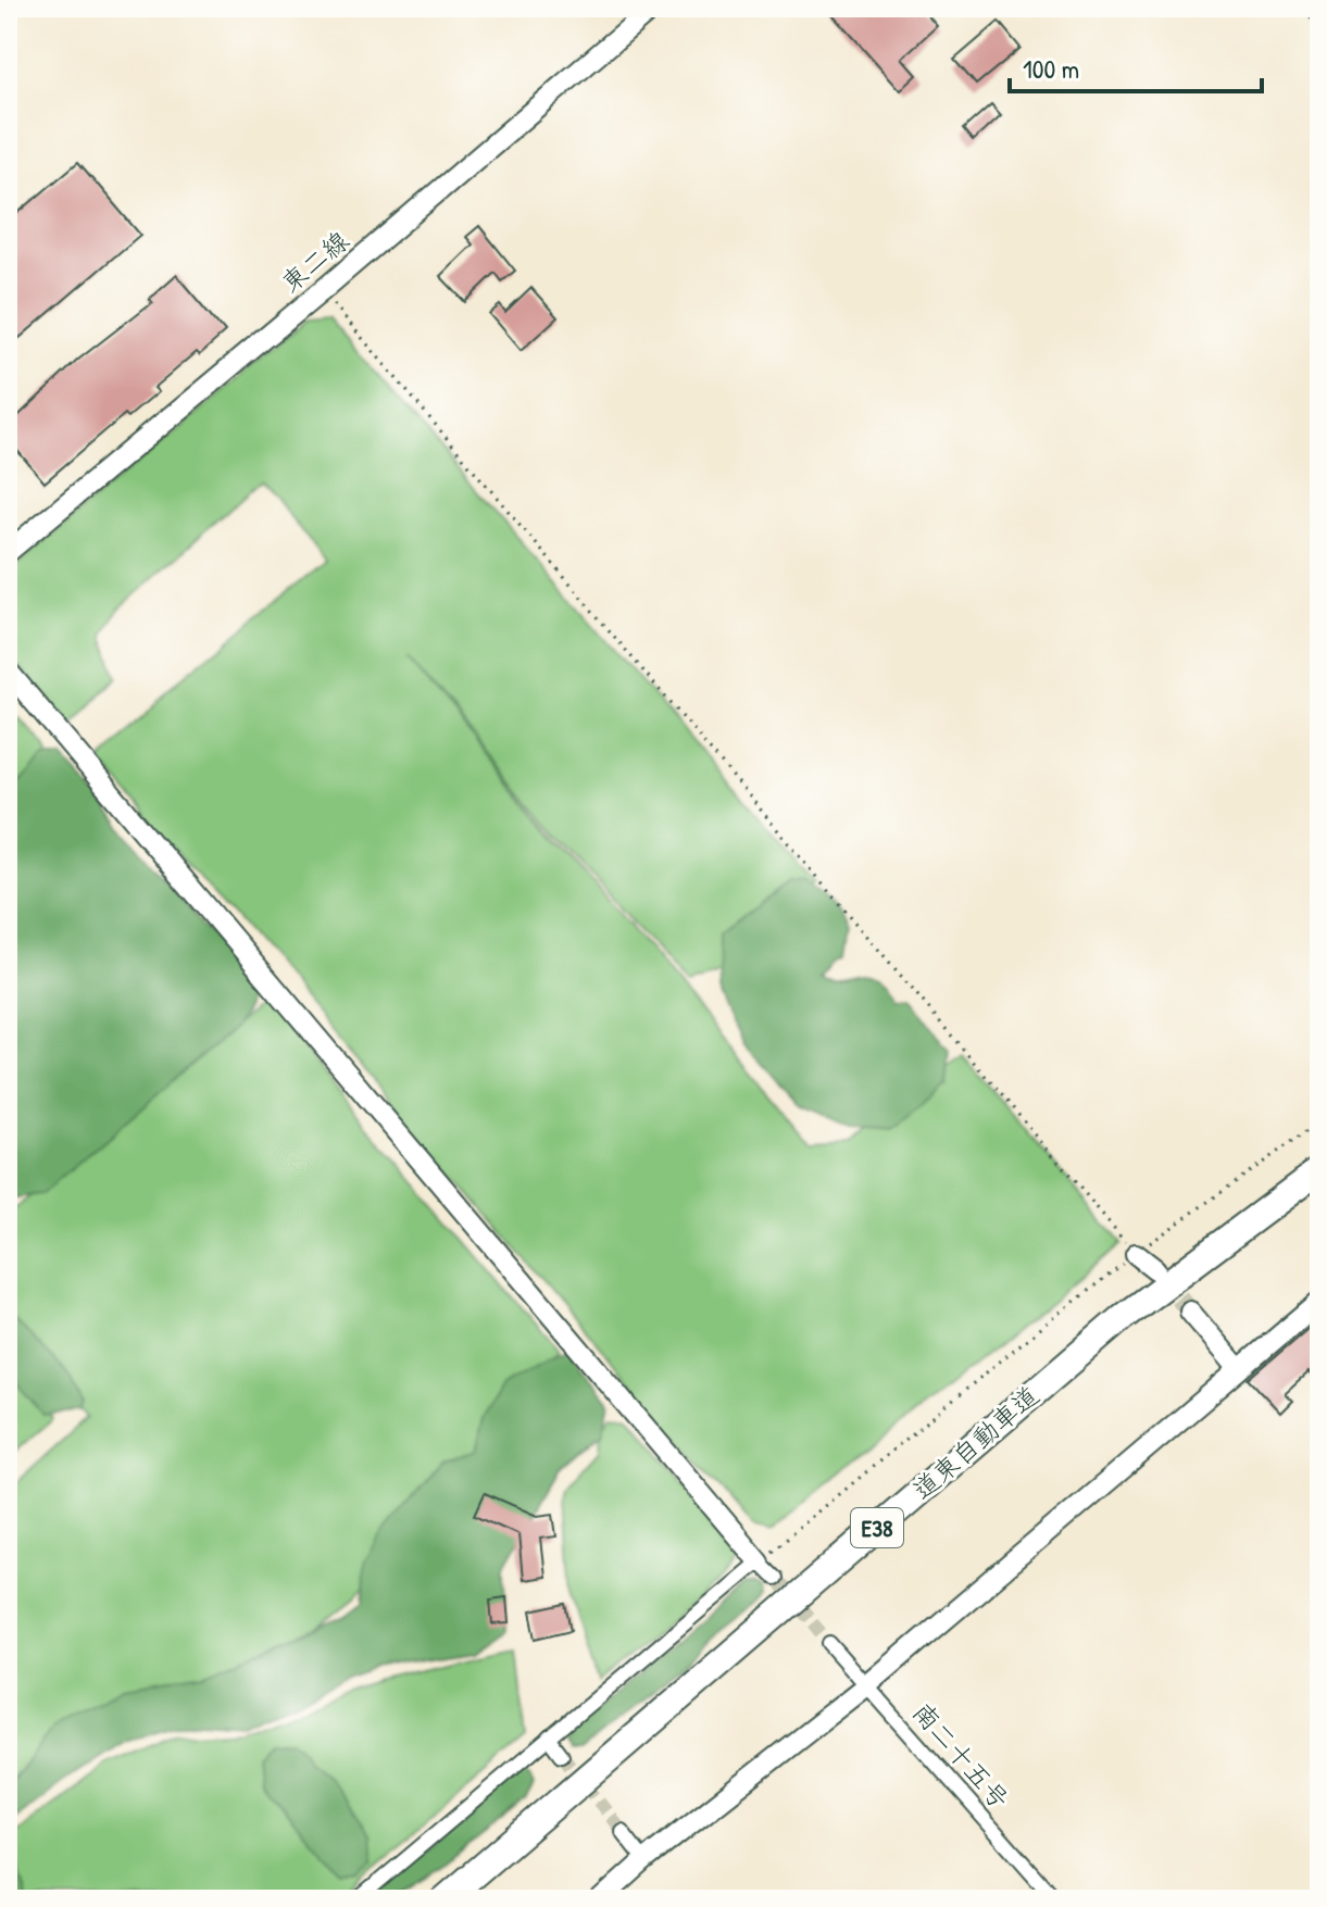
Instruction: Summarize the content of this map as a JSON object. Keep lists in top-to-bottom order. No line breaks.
{"streets":{"highway":["道東自動車道","E38"],"street":["東二線","南二十五号"]},"scale_bar":"100 m"}
